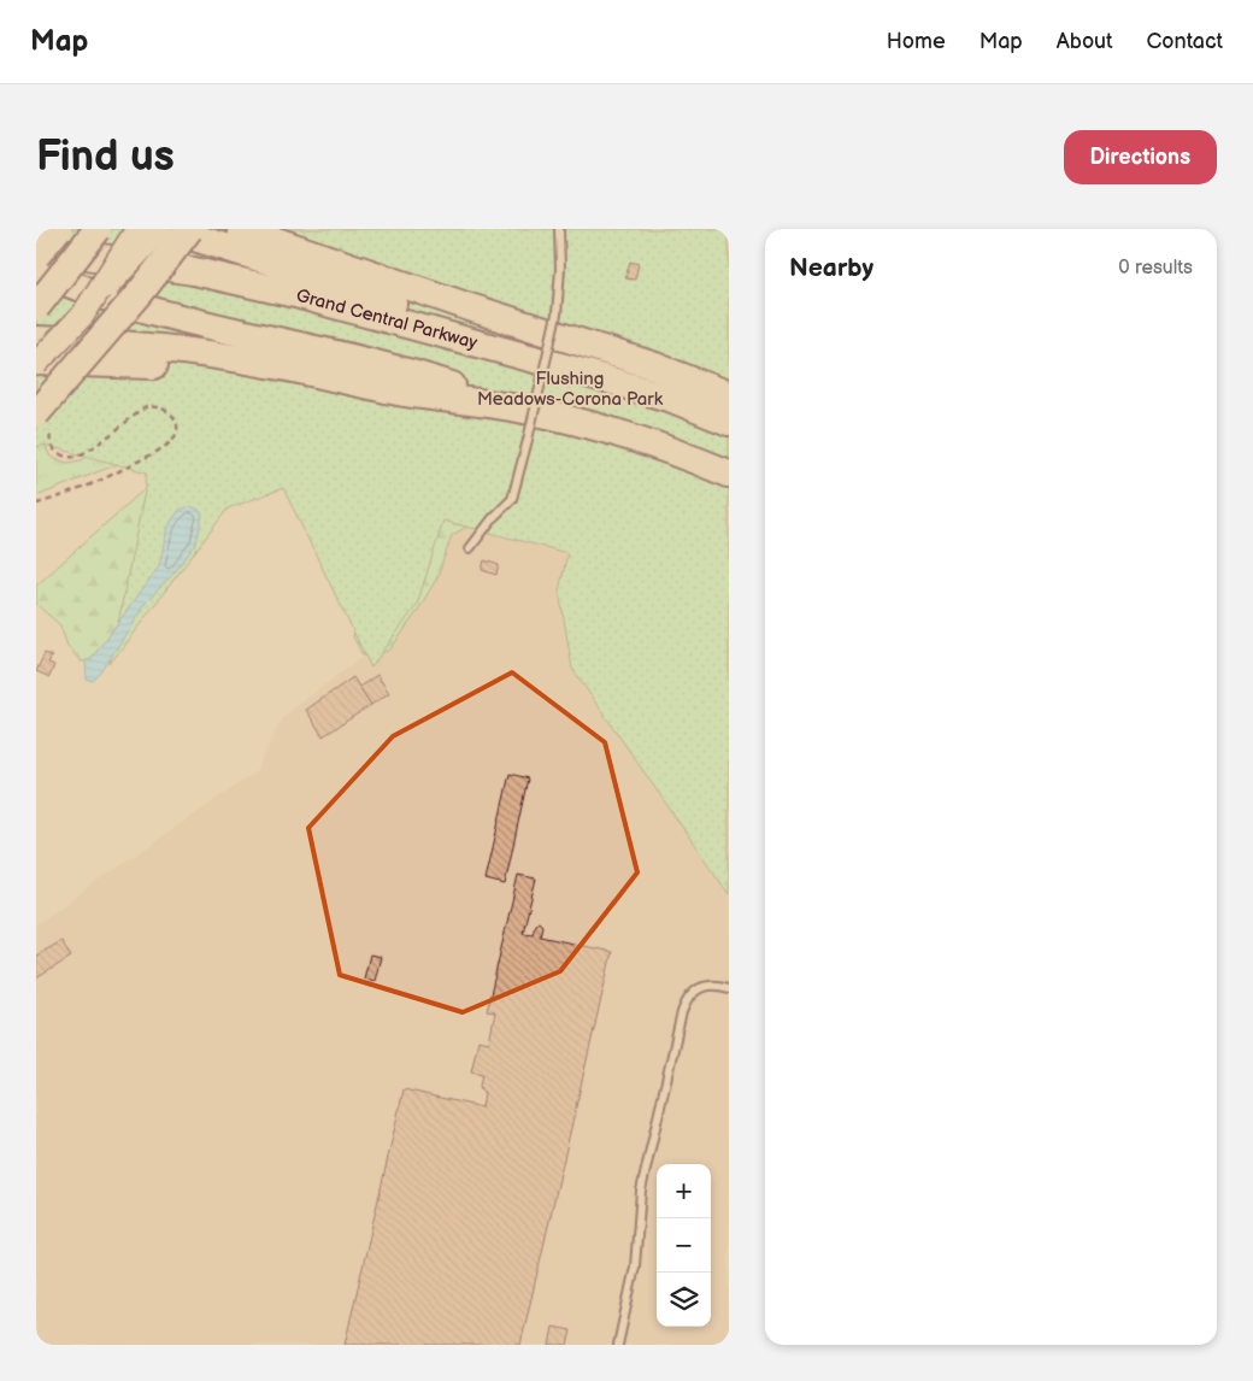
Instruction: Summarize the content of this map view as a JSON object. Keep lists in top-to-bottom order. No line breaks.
{"streets":{"highway":["Grand Central Parkway"]},"parks":["Flushing Meadows-Corona Park"],"page":{"header":"Map","nav":["Home","Map","About","Contact"],"buttons":"Directions","title":"Find us","heading":["Nearby","0 results"],"map_buttons":["+","−"]}}
